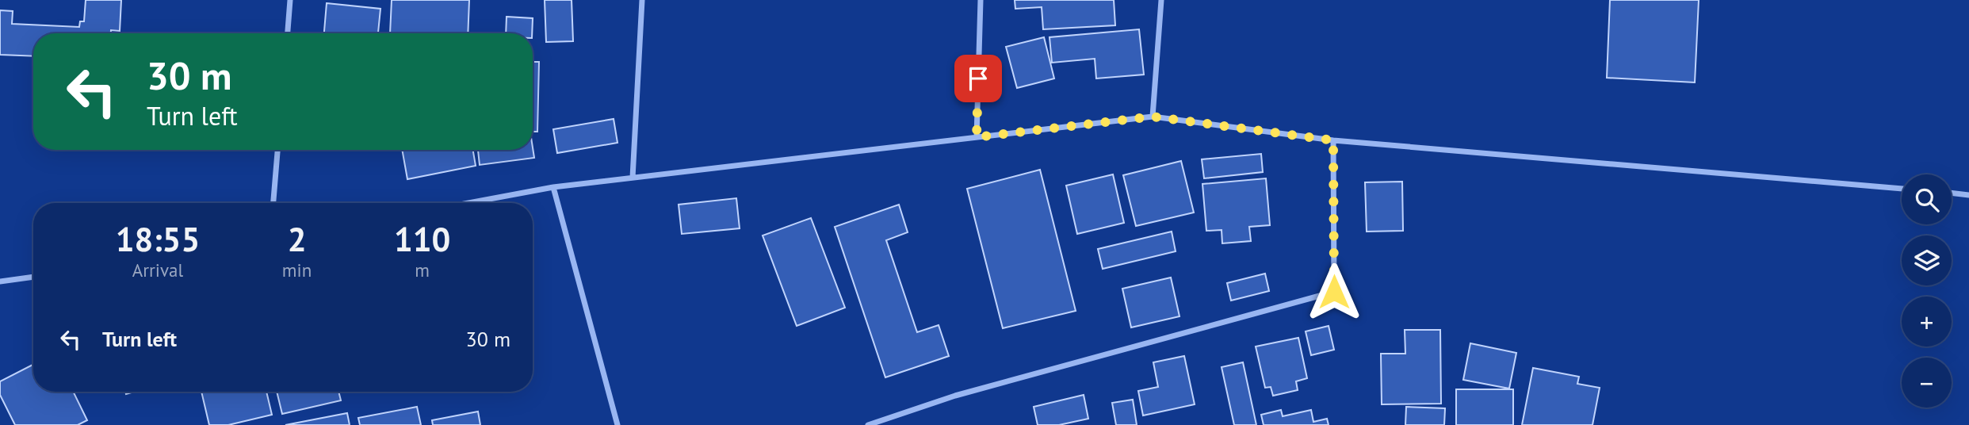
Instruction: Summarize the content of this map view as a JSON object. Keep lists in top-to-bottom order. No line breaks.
{"page":{"turn":["30 m","Turn left"],"map_buttons":["+","−"],"eta":["18:55","Arrival","2","min","110","m"],"list":[{"name":"Turn left","value":"30 m"}]}}
